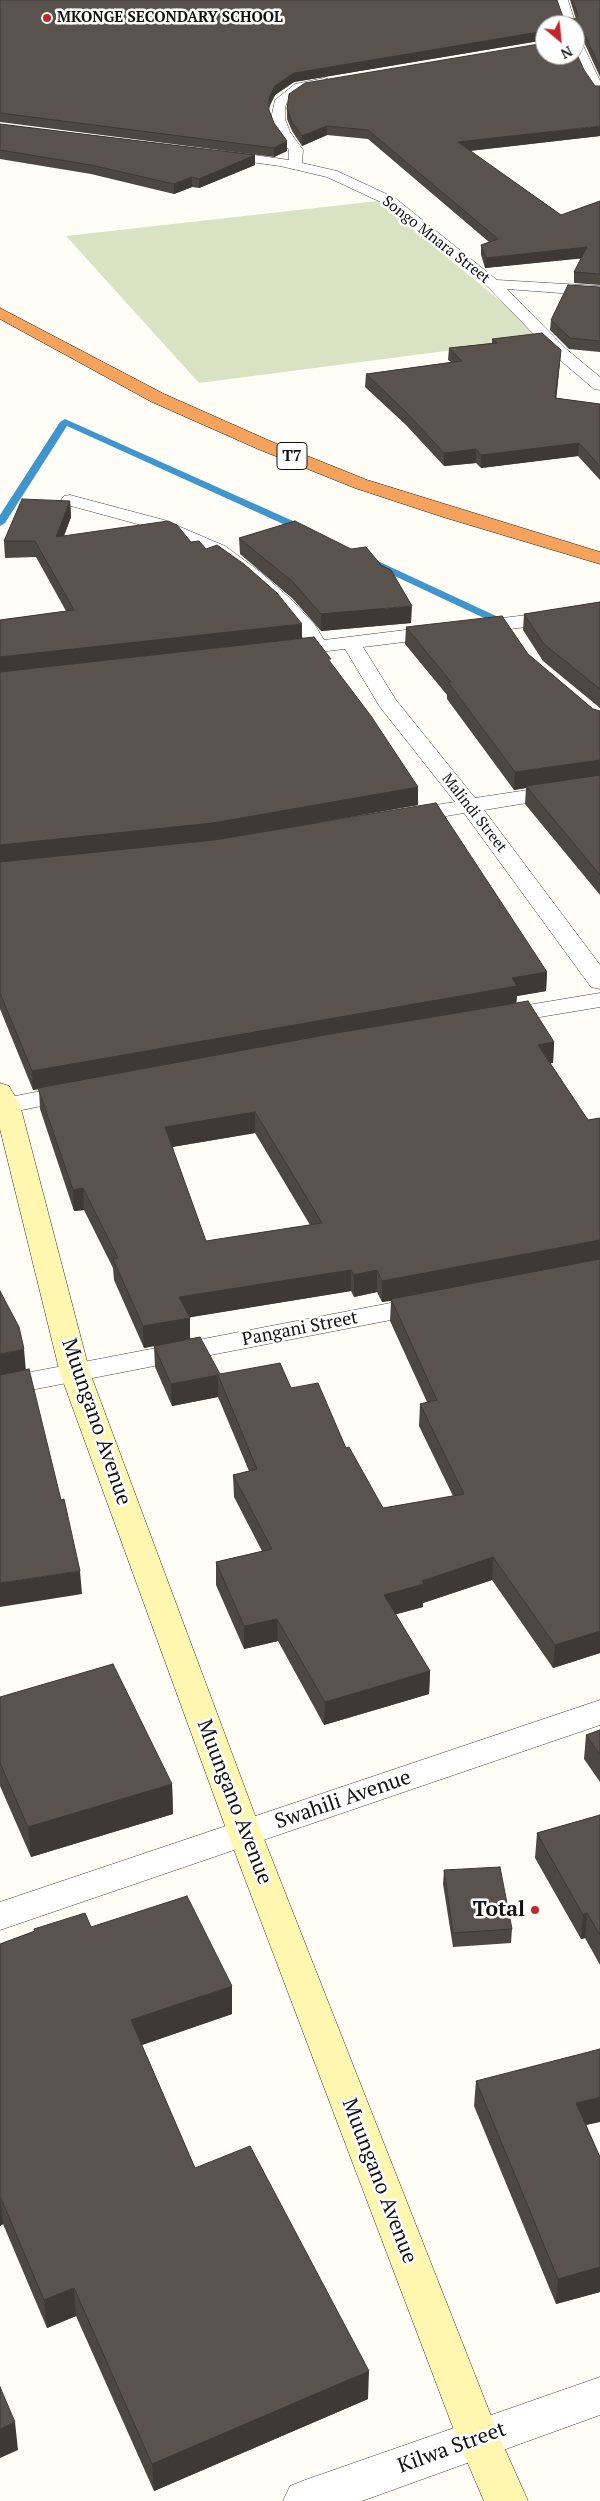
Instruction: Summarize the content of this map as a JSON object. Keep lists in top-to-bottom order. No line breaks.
{"streets":{"highway":["T7"],"main road":["Muungano Avenue"],"street":["Songo Mnara Street","Malindi Street","Pangani Street","Swahili Avenue","Kilwa Street"]},"crossings":[["Pangani Street","Muungano Avenue"],["Muungano Avenue","Swahili Avenue"],["Muungano Avenue","Kilwa Street"]],"places":["MKONGE SECONDARY SCHOOL","Total"],"north":"bottom right"}
